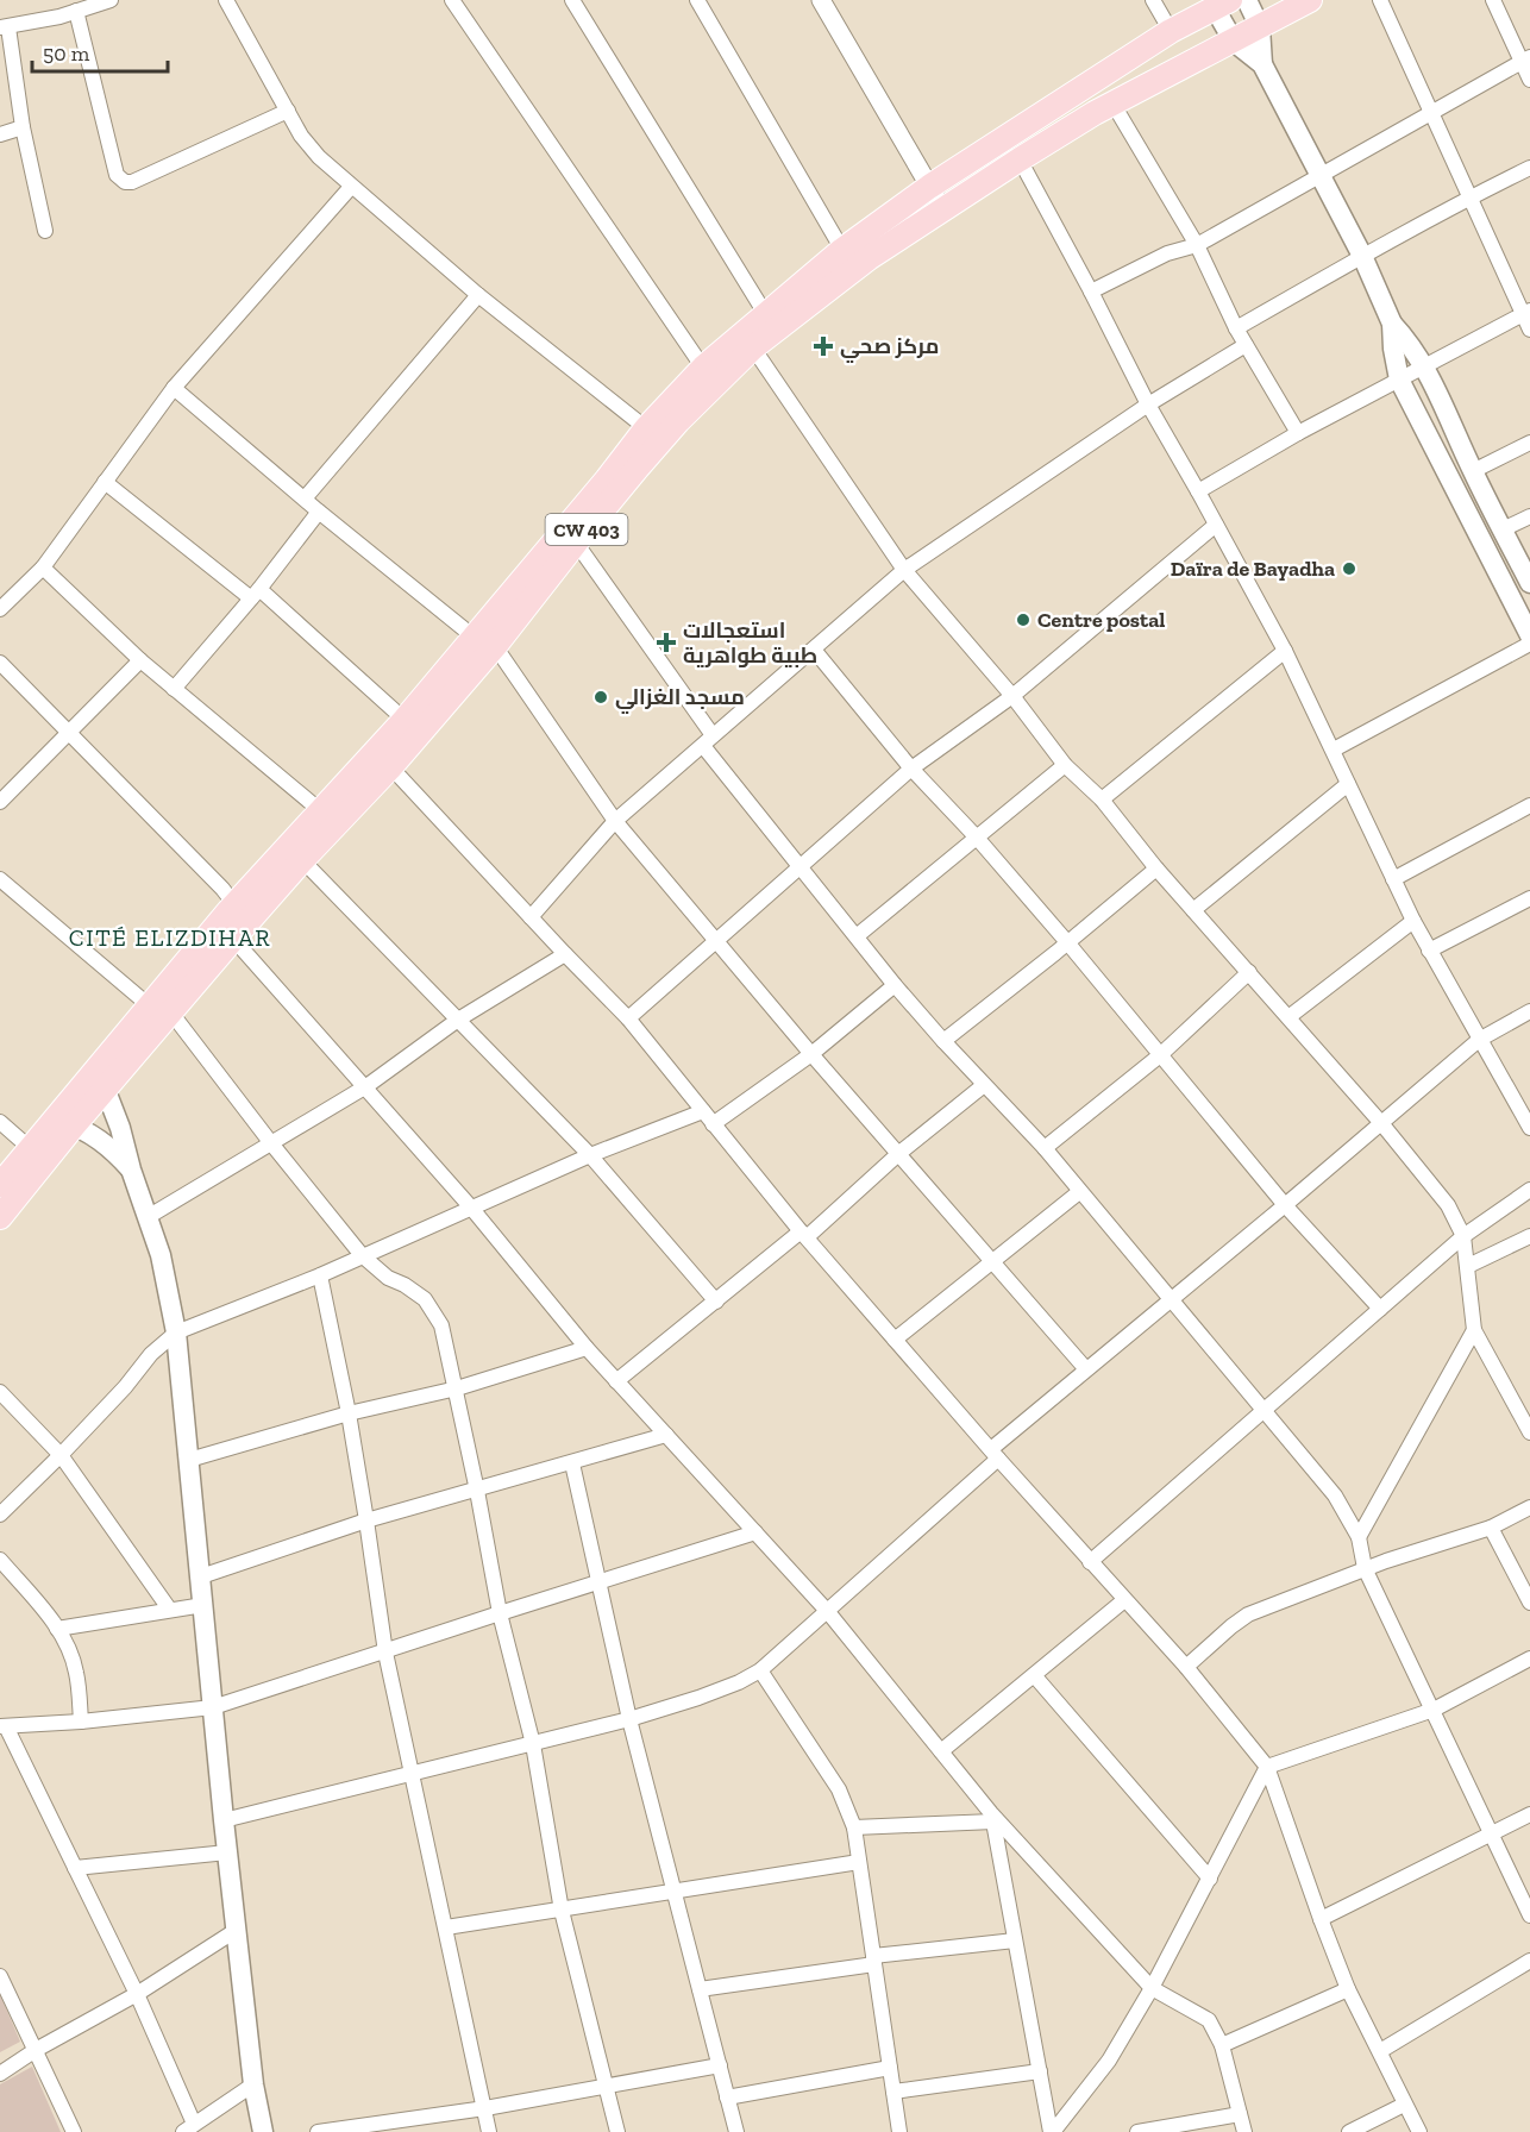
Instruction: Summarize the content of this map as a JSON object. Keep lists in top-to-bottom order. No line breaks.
{"streets":{"main road":["CW 403"]},"districts":["CITÉ ELIZDIHAR"],"places":{"health":["مركز صحي","استعجالات طبية طواهرية"],"other":["Daïra de Bayadha","Centre postal","مسجد الغزالي"]},"scale_bar":"50 m"}
